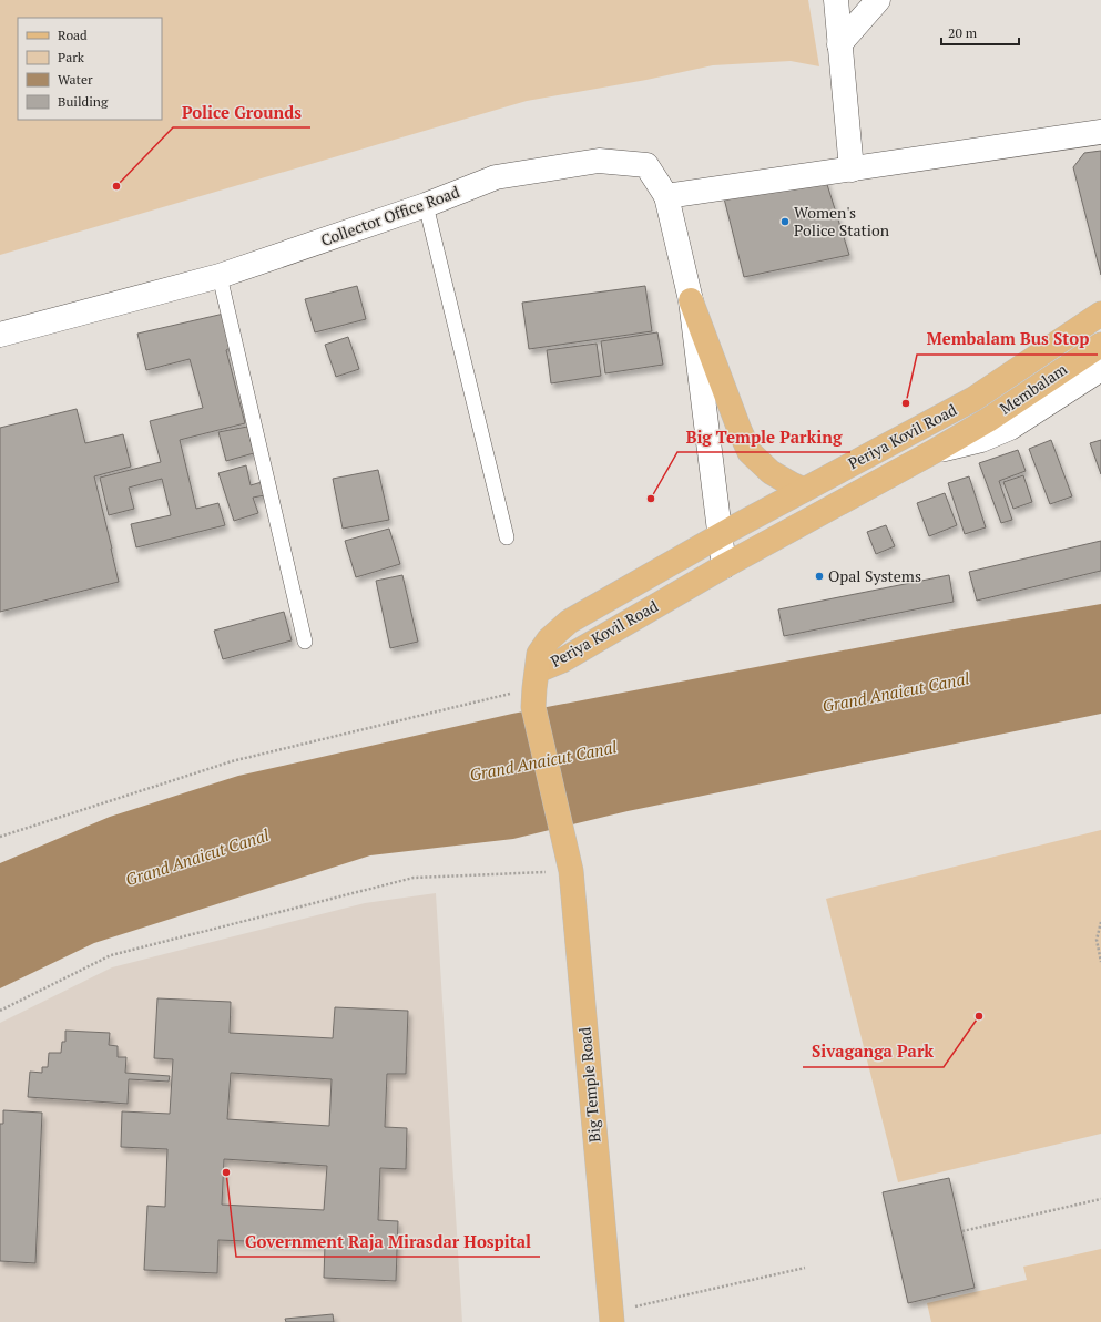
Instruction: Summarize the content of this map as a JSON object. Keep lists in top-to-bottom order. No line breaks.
{"streets":{"main road":["Collector Office Road","Membalam","Periya Kovil Road","Big Temple Road"]},"crossings":[["Collector Office Road","Periya Kovil Road"],["Membalam","Periya Kovil Road"],["Periya Kovil Road","Big Temple Road"]],"water":["Grand Anaicut Canal"],"places":["Police Grounds","Women's Police Station","Membalam Bus Stop","Big Temple Parking","Opal Systems","Sivaganga Park","Government Raja Mirasdar Hospital"],"legend":["Road","Park","Water","Building"],"scale_bar":"20 m"}
